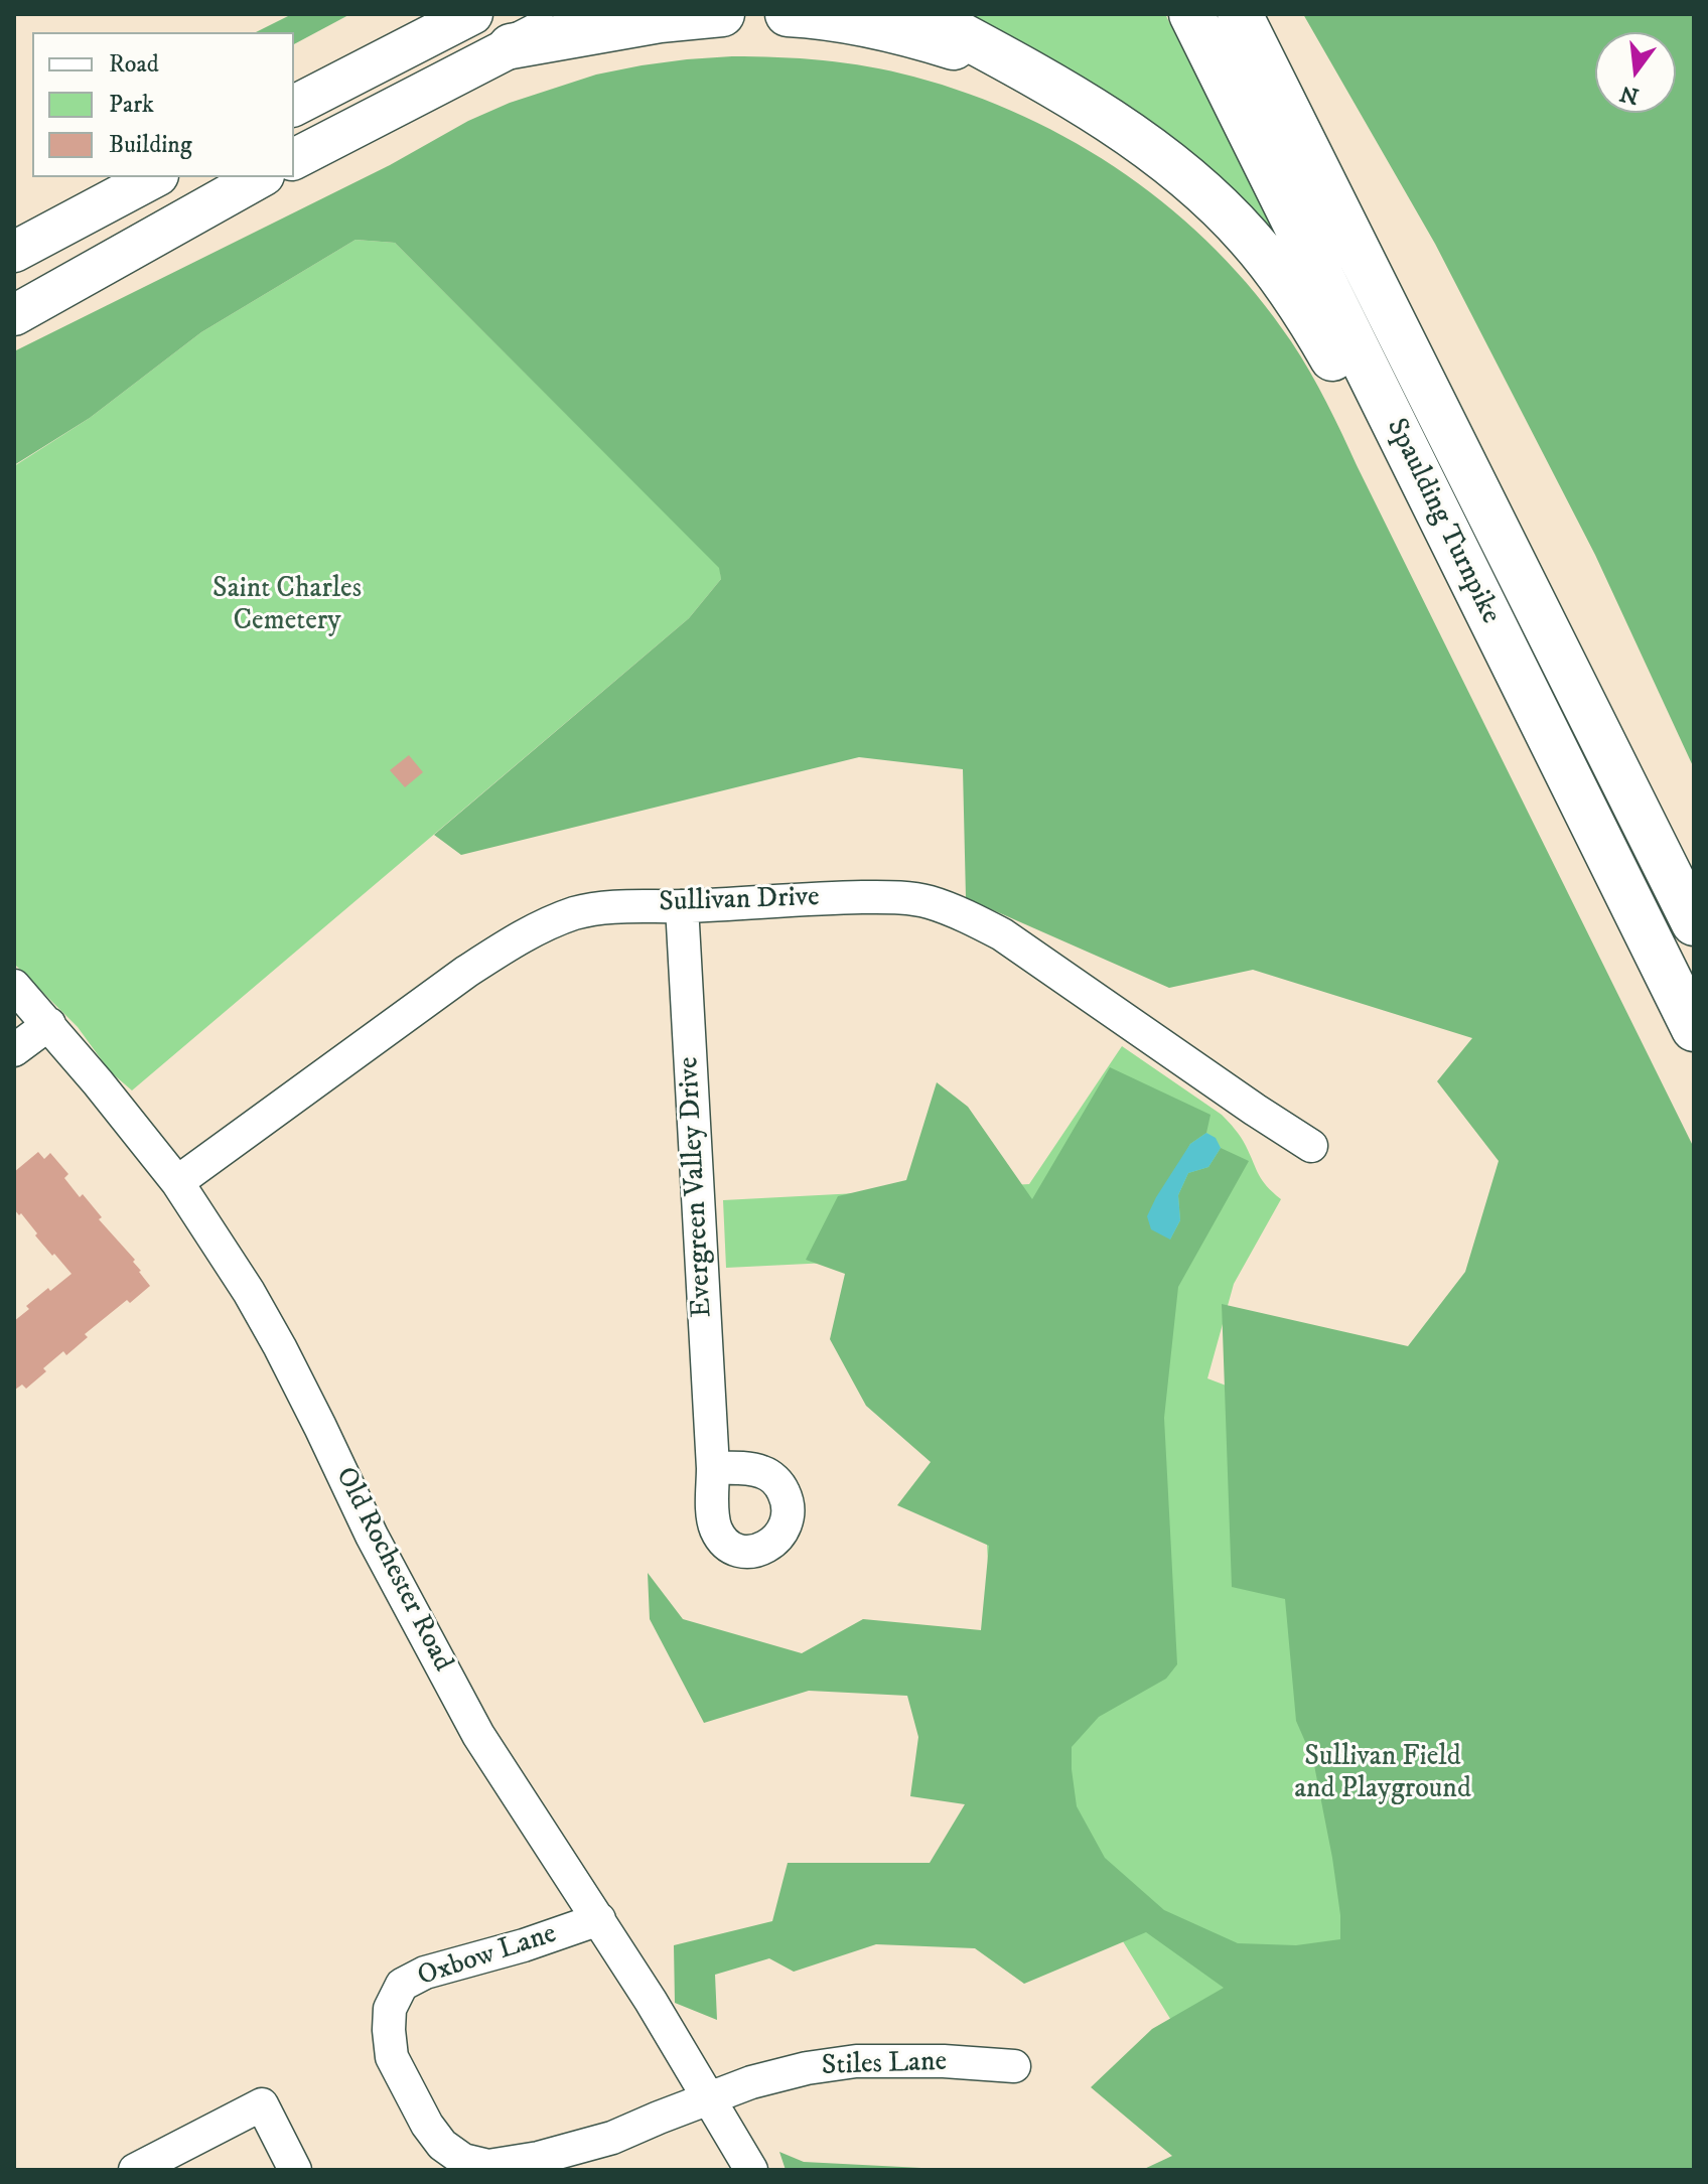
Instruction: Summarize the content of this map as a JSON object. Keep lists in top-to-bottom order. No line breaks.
{"streets":{"highway":["Spaulding Turnpike"],"street":["Sullivan Drive","Evergreen Valley Drive","Old Rochester Road","Oxbow Lane","Stiles Lane"]},"crossings":[["Sullivan Drive","Evergreen Valley Drive"],["Sullivan Drive","Old Rochester Road"],["Old Rochester Road","Oxbow Lane"],["Old Rochester Road","Stiles Lane"],["Oxbow Lane","Stiles Lane"]],"parks":["Saint Charles Cemetery","Sullivan Field and Playground"],"legend":["Road","Park","Building"],"north":"bottom"}
